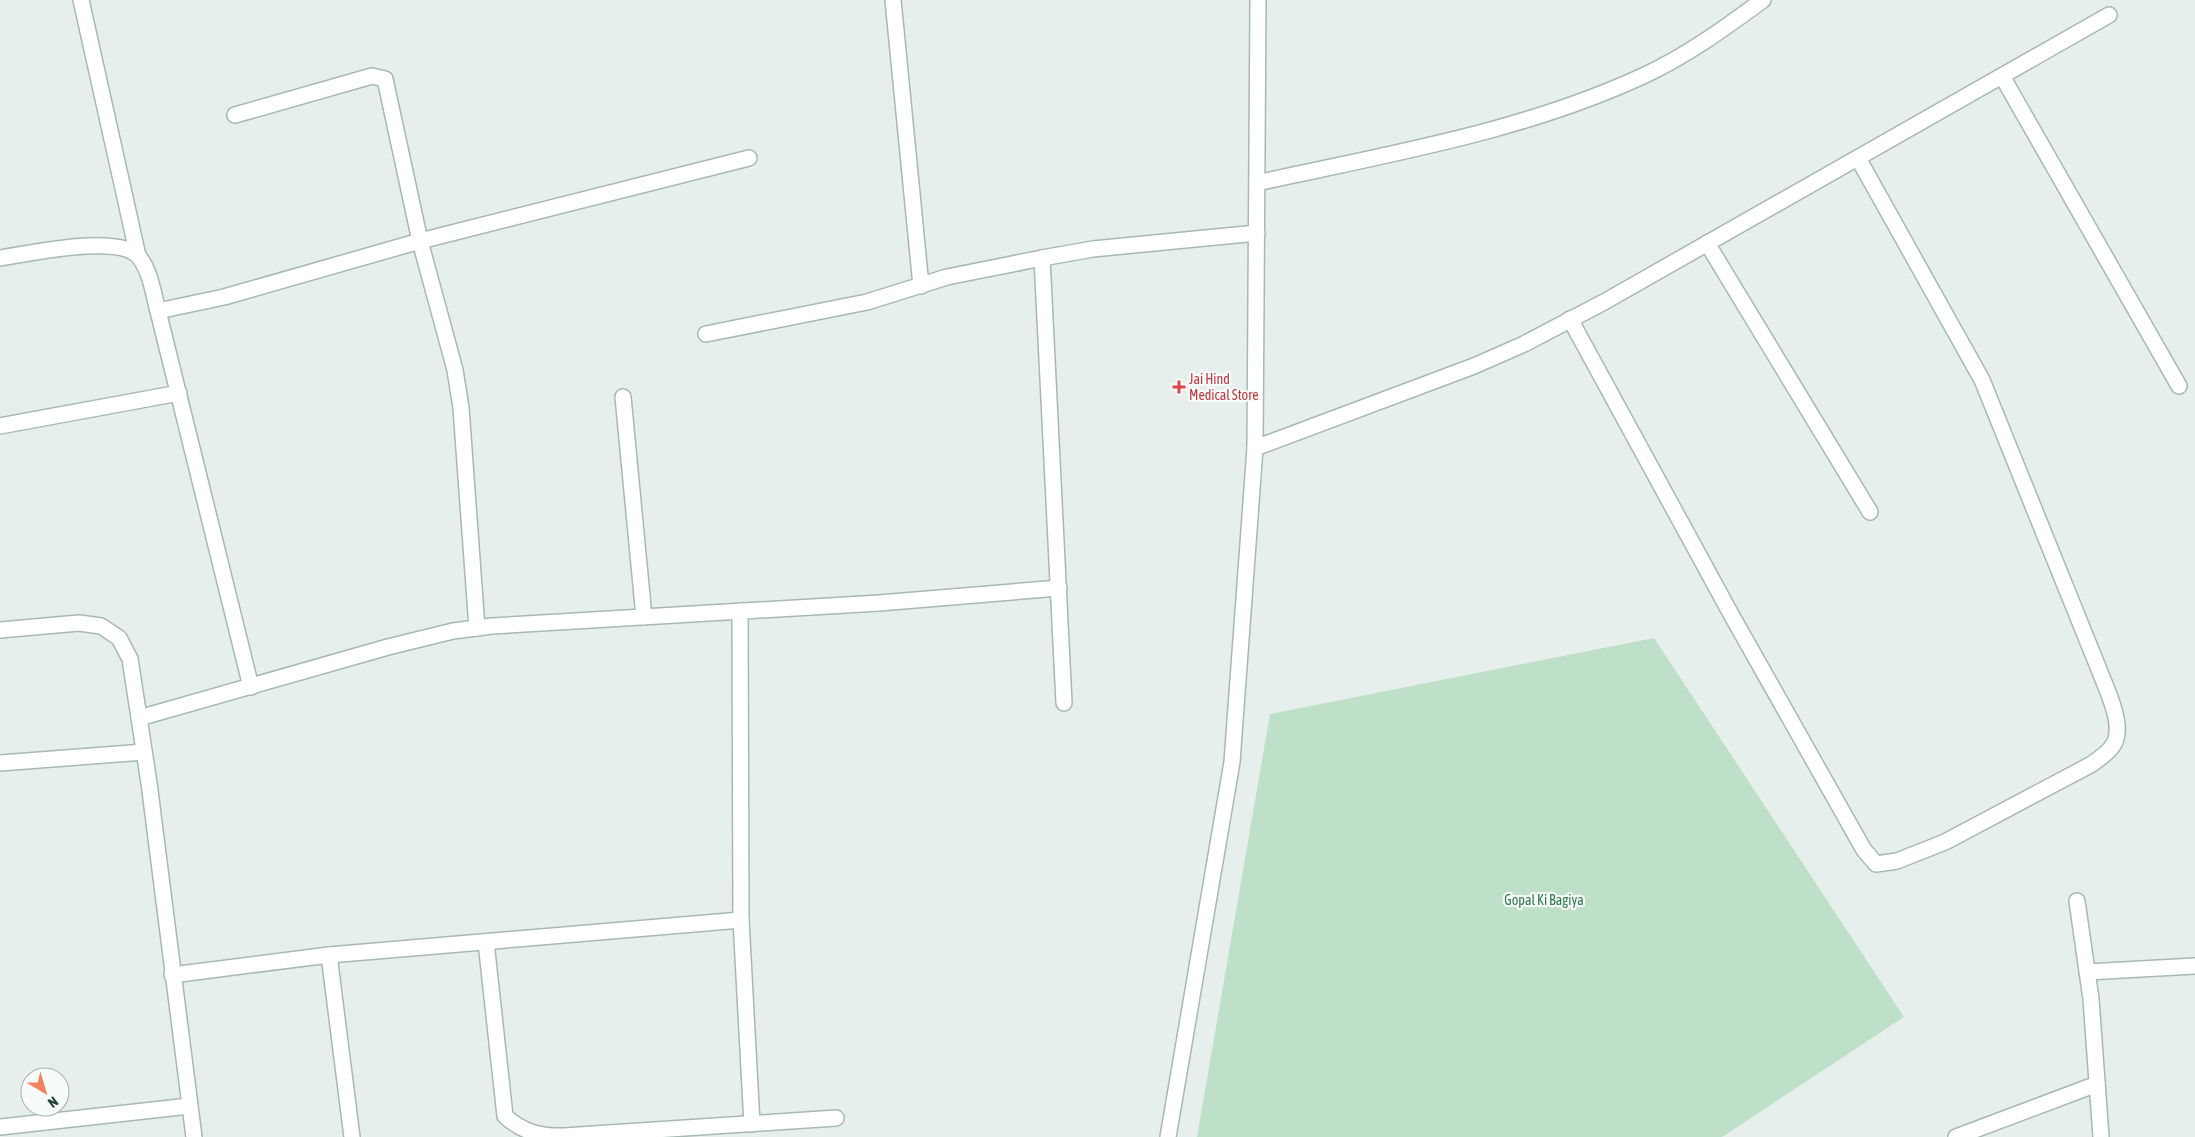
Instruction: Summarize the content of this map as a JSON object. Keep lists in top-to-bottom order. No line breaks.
{"parks":["Gopal Ki Bagiya"],"places":{"health":["Jai Hind Medical Store"]},"north":"bottom right"}
